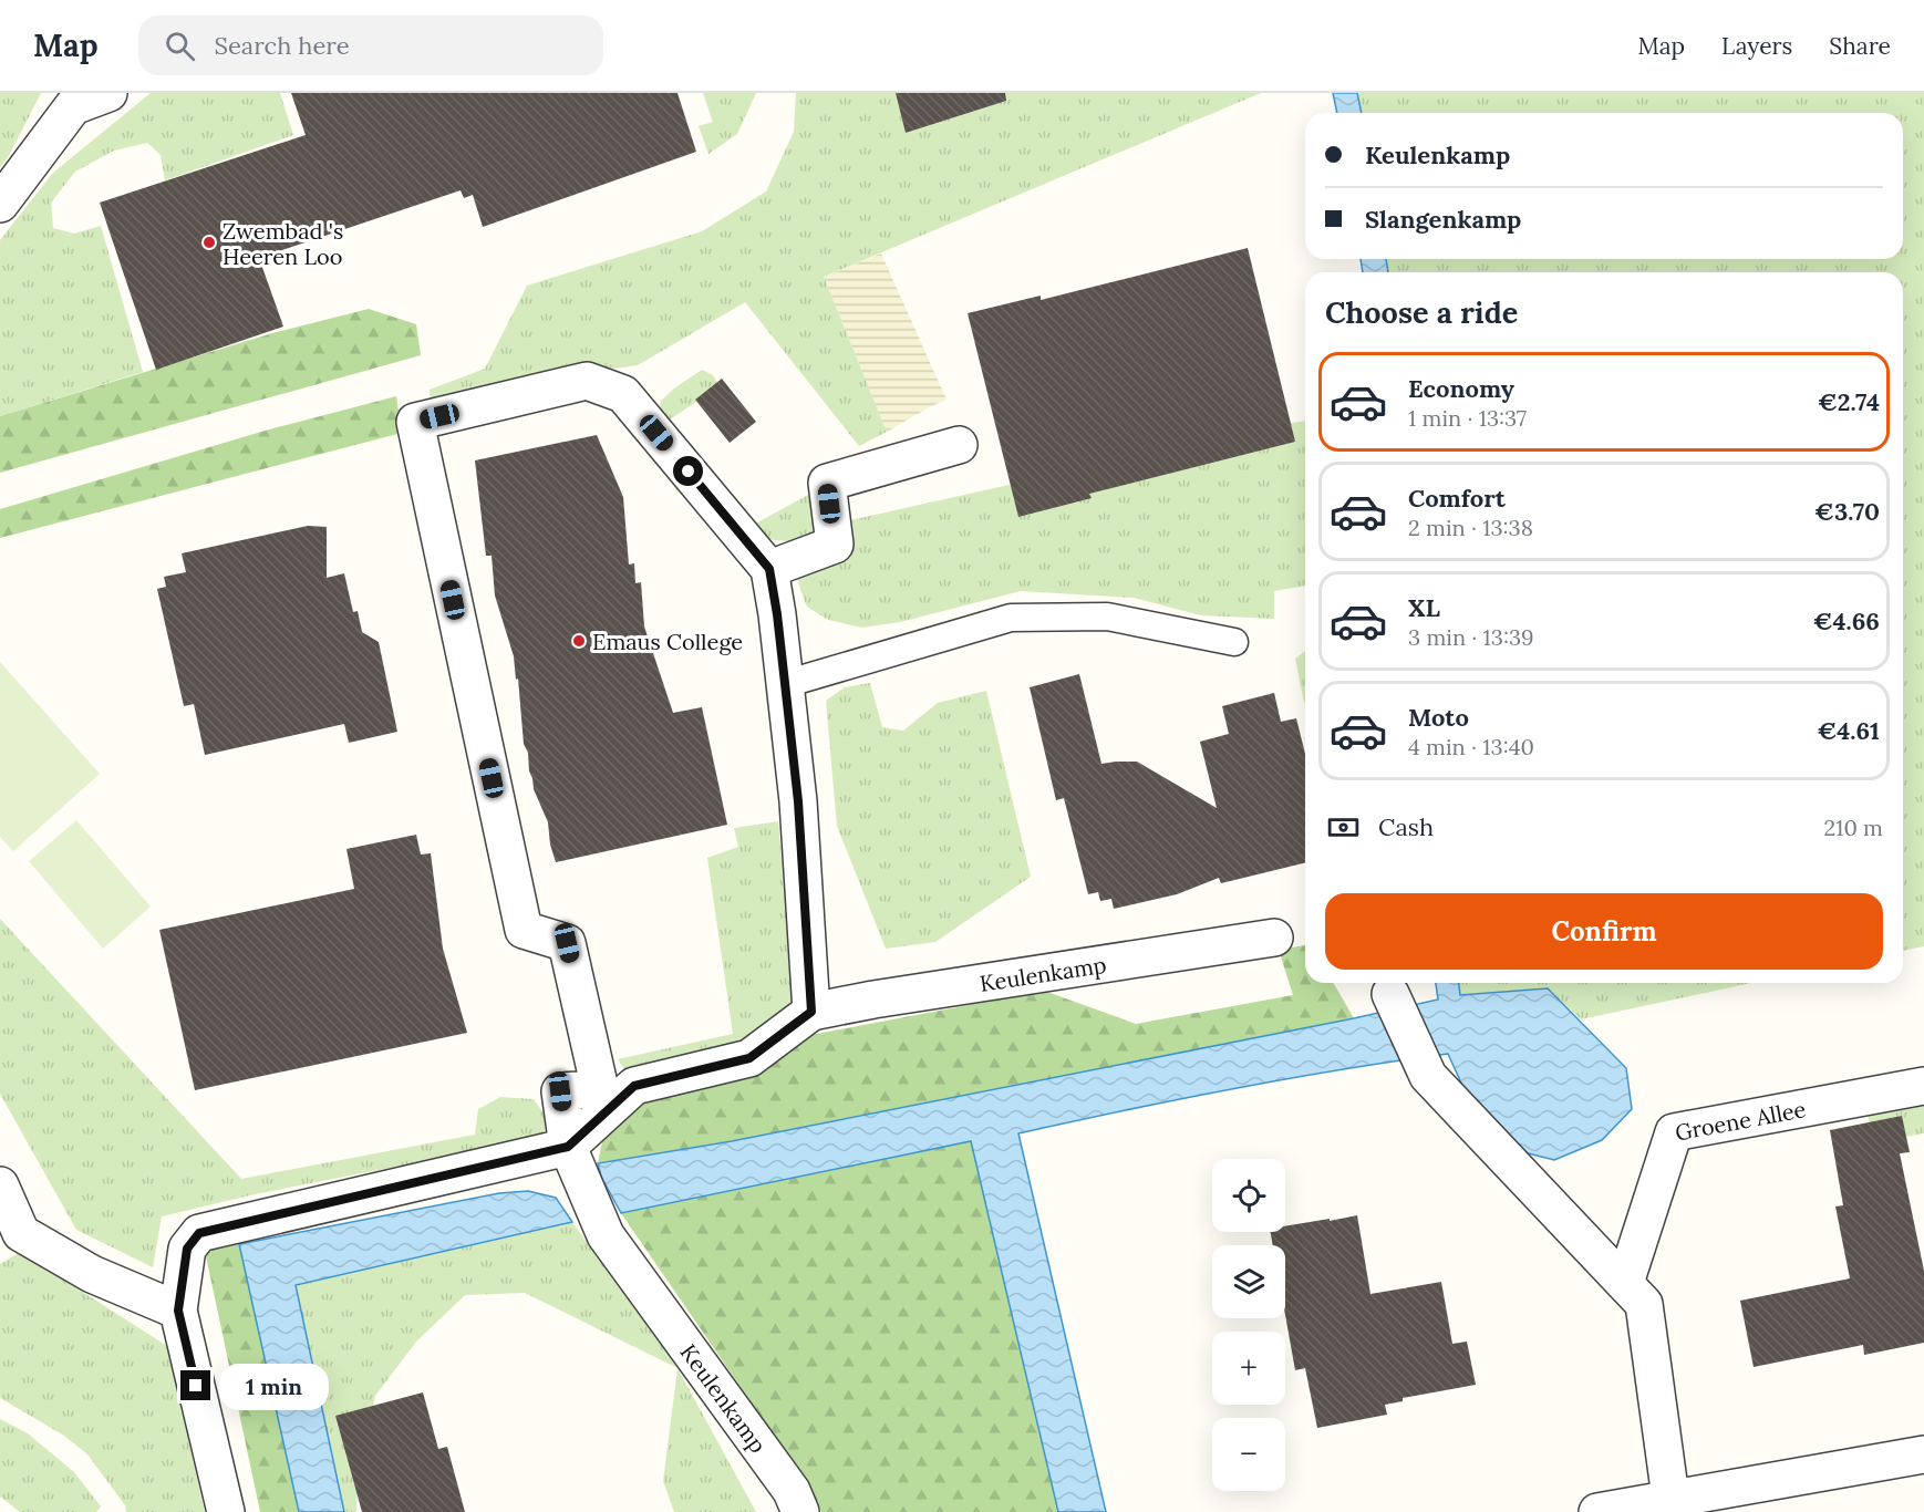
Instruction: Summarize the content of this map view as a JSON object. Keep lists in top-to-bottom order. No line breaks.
{"streets":{"street":["Keulenkamp","Groene Allee"]},"places":["Zwembad 's Heeren Loo","Emaus College"],"page":{"header":"Map","search":"Search here","nav":["Map","Layers","Share"],"banner":["Keulenkamp","Slangenkamp"],"heading":"Choose a ride","list":[{"name":"Economy","note":"1 min · 13:37","value":"€2.74"},{"name":"Comfort","note":"2 min · 13:38","value":"€3.70"},{"name":"XL","note":"3 min · 13:39","value":"€4.66"},{"name":"Moto","note":"4 min · 13:40","value":"€4.61"}],"pay":["Cash","210 m"],"buttons":"Confirm","map_buttons":["+","−"],"bubble":"1 min"}}
